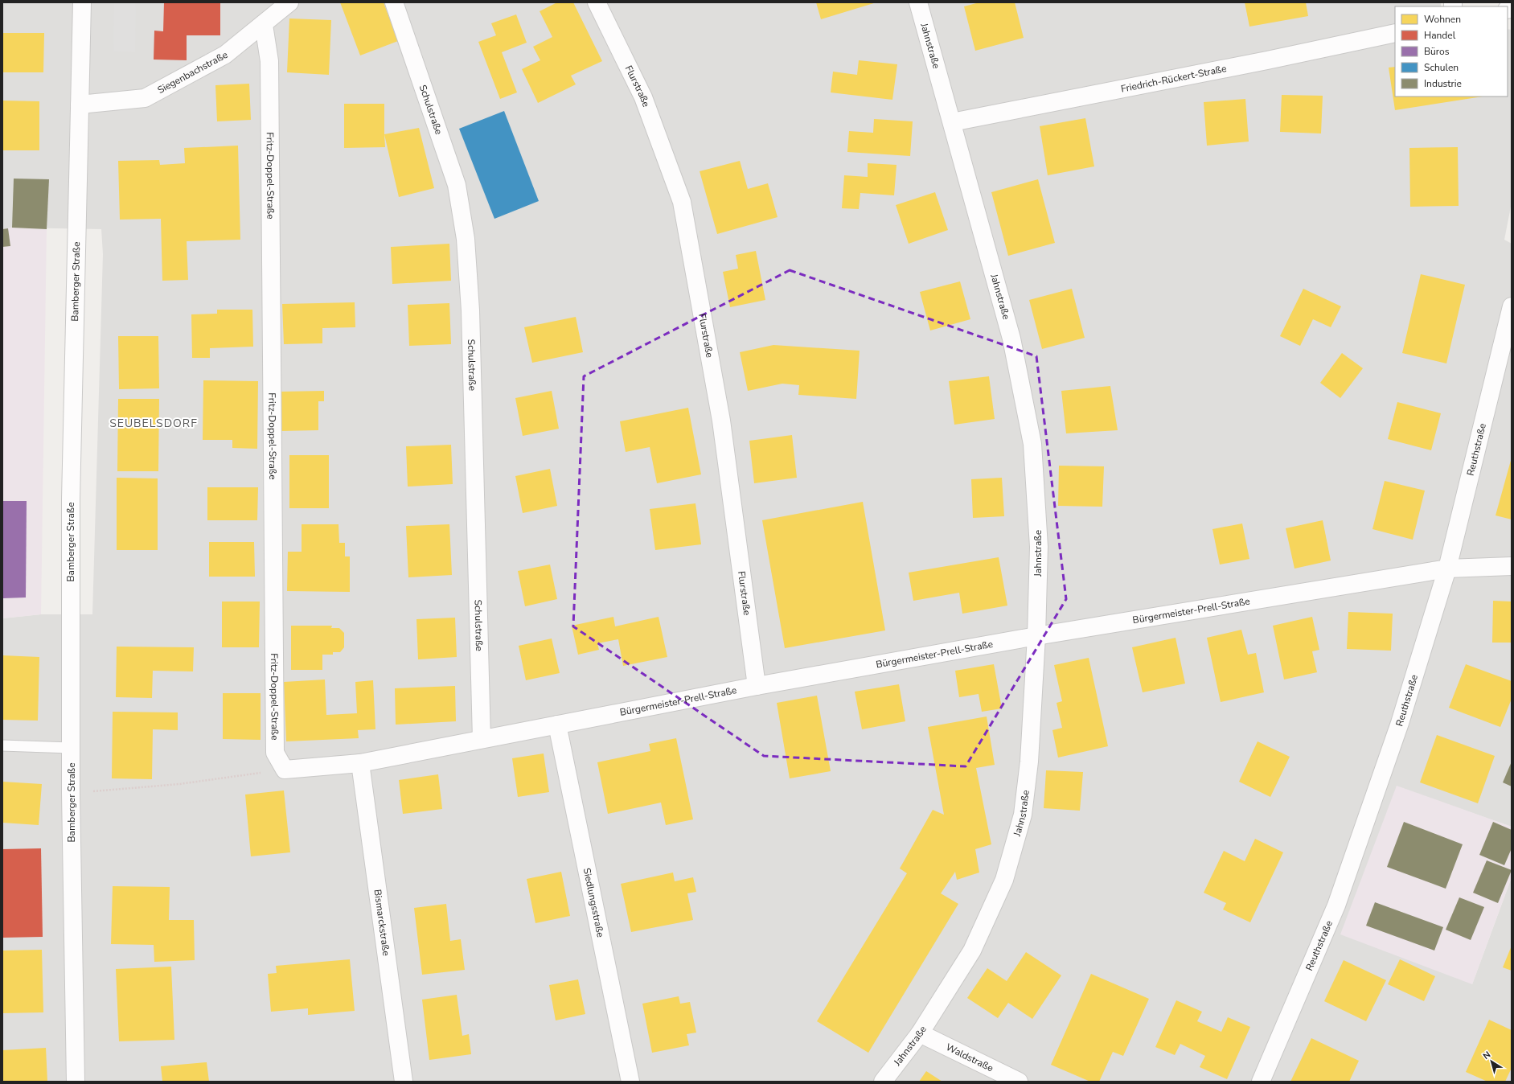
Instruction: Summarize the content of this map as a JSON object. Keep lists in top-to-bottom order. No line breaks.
{"streets":{"street":["Jahnstraße","Siegenbachstraße","Friedrich-Rückert-Straße","Flurstraße","Schulstraße","Fritz-Doppel-Straße","Bamberger Straße","Reuthstraße","Bürgermeister-Prell-Straße","Siedlungsstraße","Bismarckstraße","Waldstraße"]},"crossings":[["Jahnstraße","Friedrich-Rückert-Straße"],["Jahnstraße","Bürgermeister-Prell-Straße"],["Jahnstraße","Waldstraße"],["Siegenbachstraße","Fritz-Doppel-Straße"],["Siegenbachstraße","Bamberger Straße"],["Flurstraße","Bürgermeister-Prell-Straße"],["Schulstraße","Bürgermeister-Prell-Straße"],["Reuthstraße","Bürgermeister-Prell-Straße"],["Bürgermeister-Prell-Straße","Siedlungsstraße"],["Bürgermeister-Prell-Straße","Bismarckstraße"]],"districts":["SEUBELSDORF"],"legend":["Wohnen","Handel","Büros","Schulen","Industrie"],"north":"top left"}
